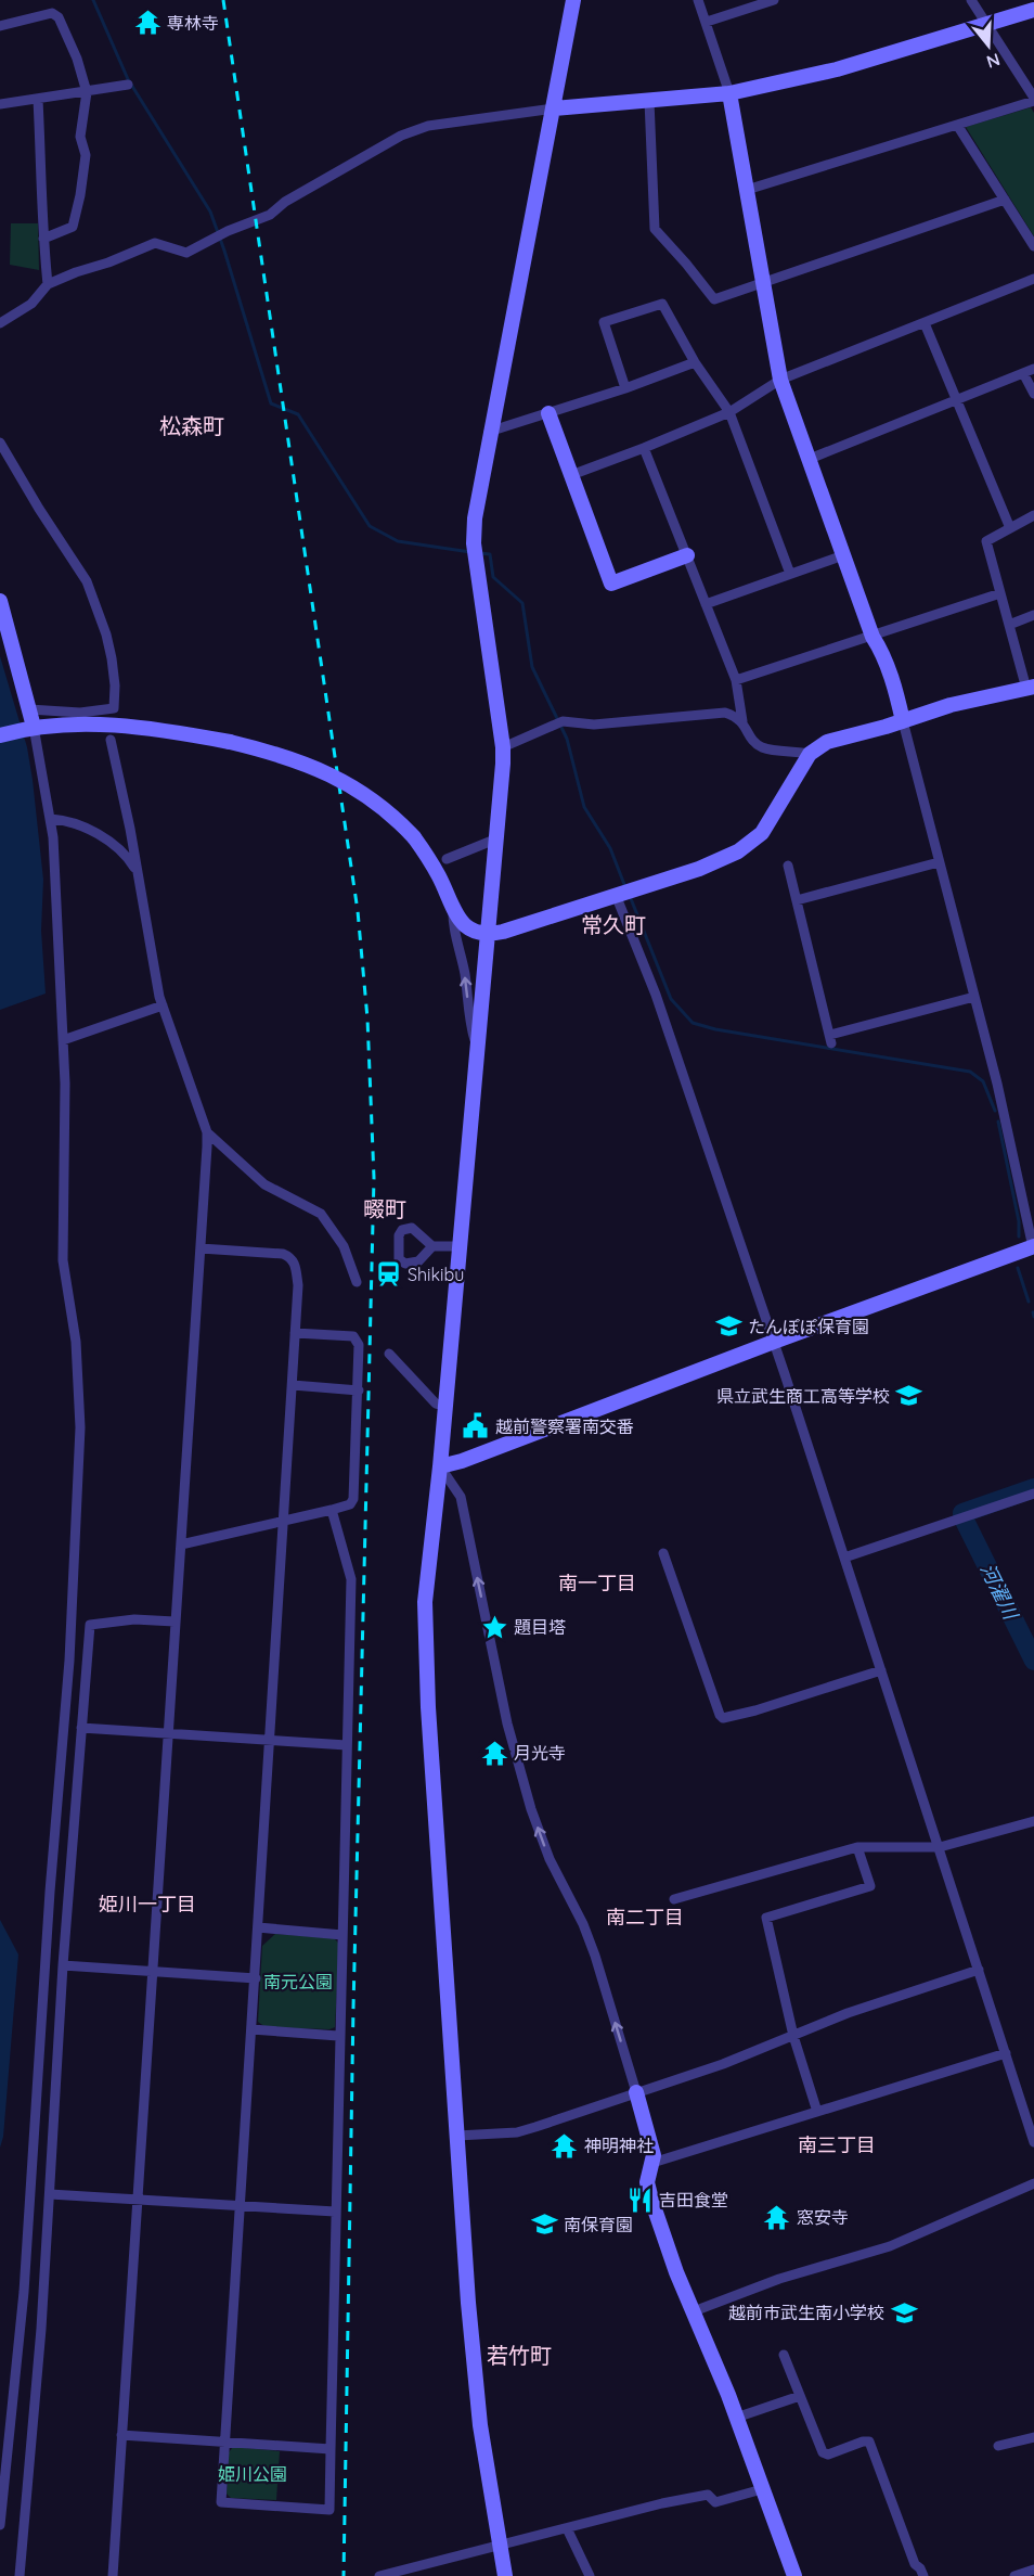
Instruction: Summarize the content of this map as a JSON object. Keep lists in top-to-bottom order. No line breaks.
{"districts":["松森町","常久町","畷町","南一丁目","姫川一丁目","南二丁目","南三丁目","若竹町"],"water":["河濯川"],"parks":["南元公園","姫川公園"],"places":{"temple":["専林寺","月光寺","神明神社","窓安寺"],"station":["Shikibu"],"school or university":["たんぽぽ保育園","県立武生商工高等学校","南保育園","越前市武生南小学校"],"public building":["越前警察署南交番"],"place":["題目塔"],"restaurant":["吉田食堂"]},"north":"bottom"}
